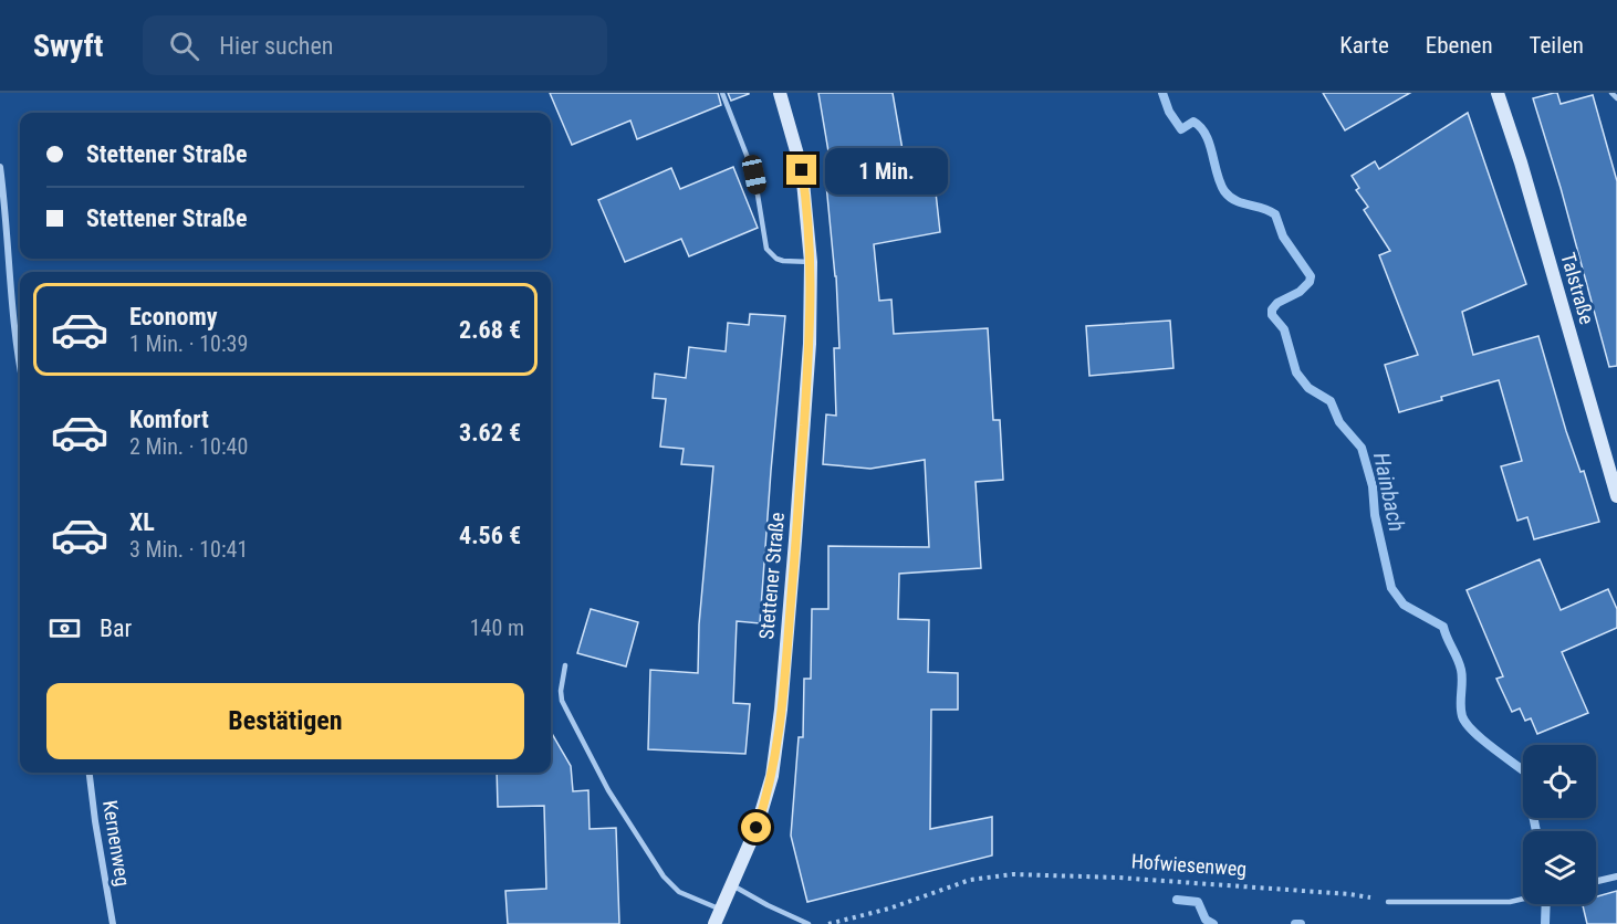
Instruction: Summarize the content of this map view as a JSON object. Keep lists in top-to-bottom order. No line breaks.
{"streets":{"street":["Talstraße","Stettener Straße","Kernenweg"],"path":["Hofwiesenweg"]},"water":["Hainbach"],"page":{"header":"Swyft","search":"Hier suchen","nav":["Karte","Ebenen","Teilen"],"banner":["Stettener Straße","Stettener Straße"],"bubble":"1 Min.","list":[{"name":"Economy","note":"1 Min. · 10:39","value":"2.68 €"},{"name":"Komfort","note":"2 Min. · 10:40","value":"3.62 €"},{"name":"XL","note":"3 Min. · 10:41","value":"4.56 €"}],"pay":["Bar","140 m"],"buttons":"Bestätigen"}}
